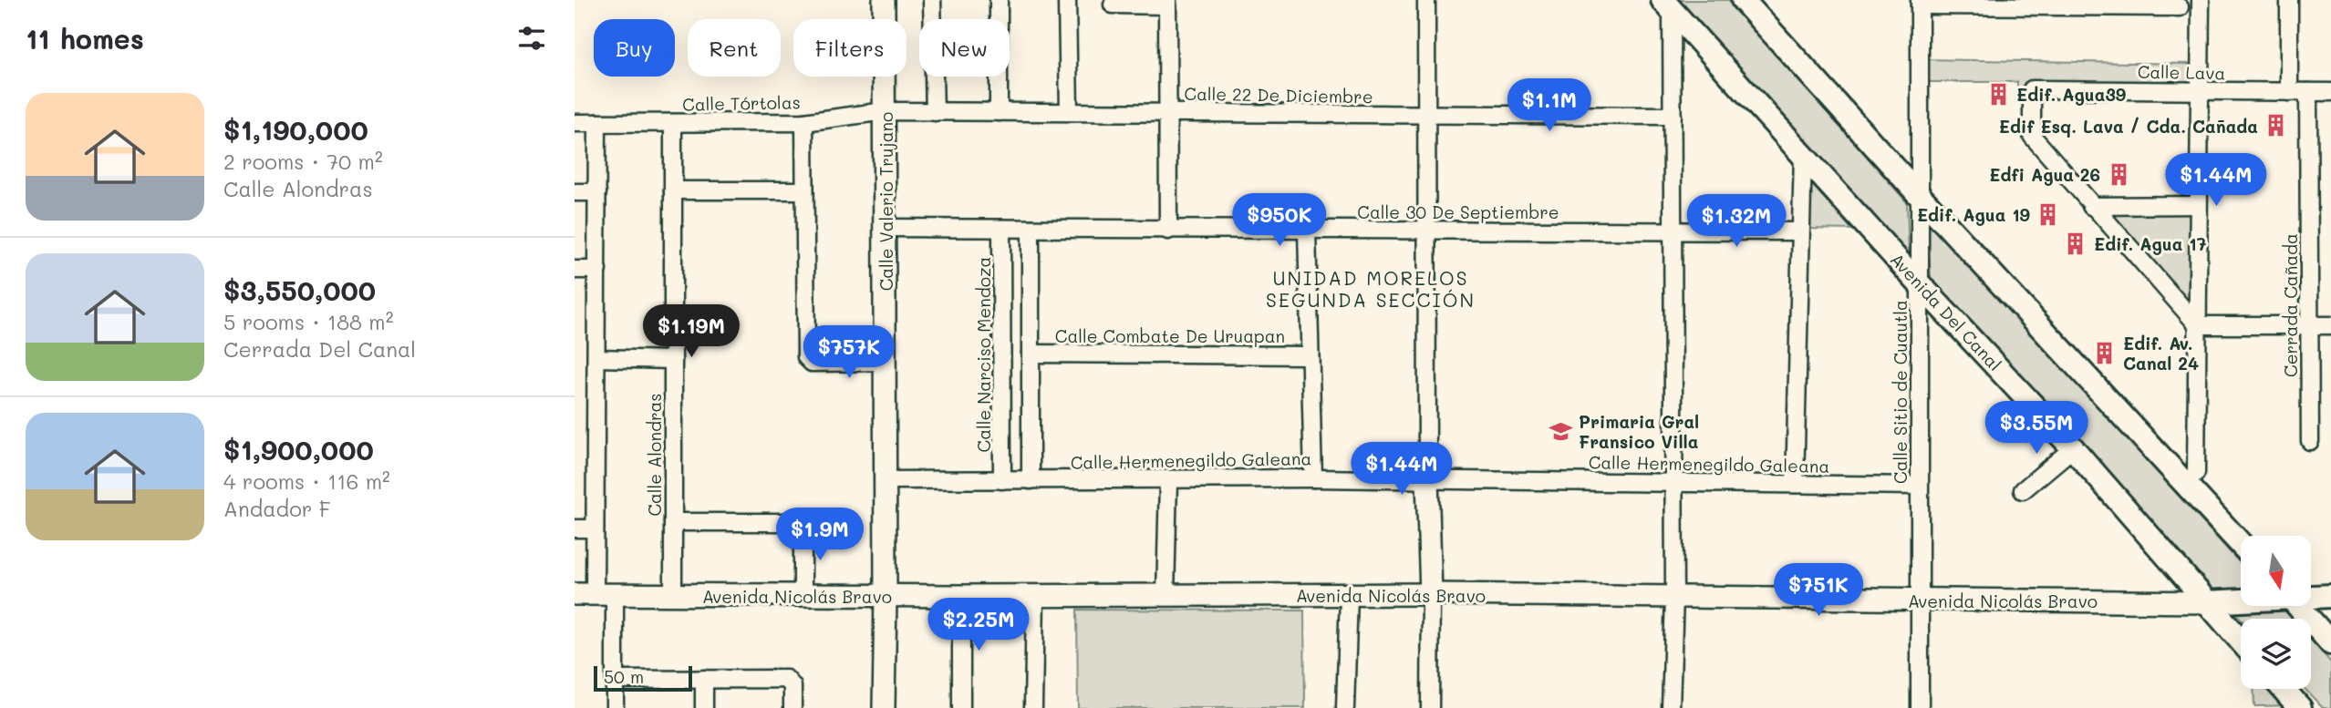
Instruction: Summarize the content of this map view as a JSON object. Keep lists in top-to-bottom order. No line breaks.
{"streets":{"main road":["Avenida Del Canal"],"street":["Calle Lava","Calle 22 De Diciembre","Calle Tórtolas","Calle Valerio Trujano","Calle 30 De Septiembre","Cerrada Cañada","Calle Combate De Uruapan","Calle Narciso Mendoza","Calle Sitio de Cuautla","Calle Alondras","Calle Hermenegildo Galeana","Avenida Nicolás Bravo"]},"crossings":[["Calle Lava","Cerrada Cañada"],["Calle 22 De Diciembre","Calle Tórtolas"],["Calle 22 De Diciembre","Calle Valerio Trujano"],["Calle Tórtolas","Calle Valerio Trujano"],["Calle Tórtolas","Calle Alondras"],["Calle Valerio Trujano","Calle 30 De Septiembre"],["Calle Valerio Trujano","Calle Hermenegildo Galeana"],["Calle Valerio Trujano","Avenida Nicolás Bravo"],["Calle 30 De Septiembre","Calle Narciso Mendoza"],["Avenida Del Canal","Calle Sitio de Cuautla"],["Avenida Del Canal","Avenida Nicolás Bravo"],["Calle Narciso Mendoza","Calle Hermenegildo Galeana"],["Calle Sitio de Cuautla","Calle Hermenegildo Galeana"],["Calle Sitio de Cuautla","Avenida Nicolás Bravo"],["Calle Alondras","Avenida Nicolás Bravo"]],"districts":["UNIDAD MORELOS SEGUNDA SECCIÓN"],"places":{"building":["Edif. Agua39","Edif Esq. Lava / Cda. Cañada","Edfi Agua 26","Edif. Agua 19","Edif. Agua 17","Edif. Av. Canal 24"],"school or university":["Primaria Gral Fransico Villa"]},"scale_bar":"50 m","north":"bottom","page":{"heading":"11 homes","chip":["Buy","Rent","Filters","New"],"list":[{"name":"$1,190,000","note":"2 rooms · 70 m² · Calle Alondras"},{"name":"$3,550,000","note":"5 rooms · 188 m² · Cerrada Del Canal"},{"name":"$1,900,000","note":"4 rooms · 116 m² · Andador F"}],"price":["$1.1M","$1.44M","$950K","$1.32M","$1.19M","$757K","$3.55M","$1.44M","$1.9M","$751K","$2.25M"],"scale":"50 m"}}
